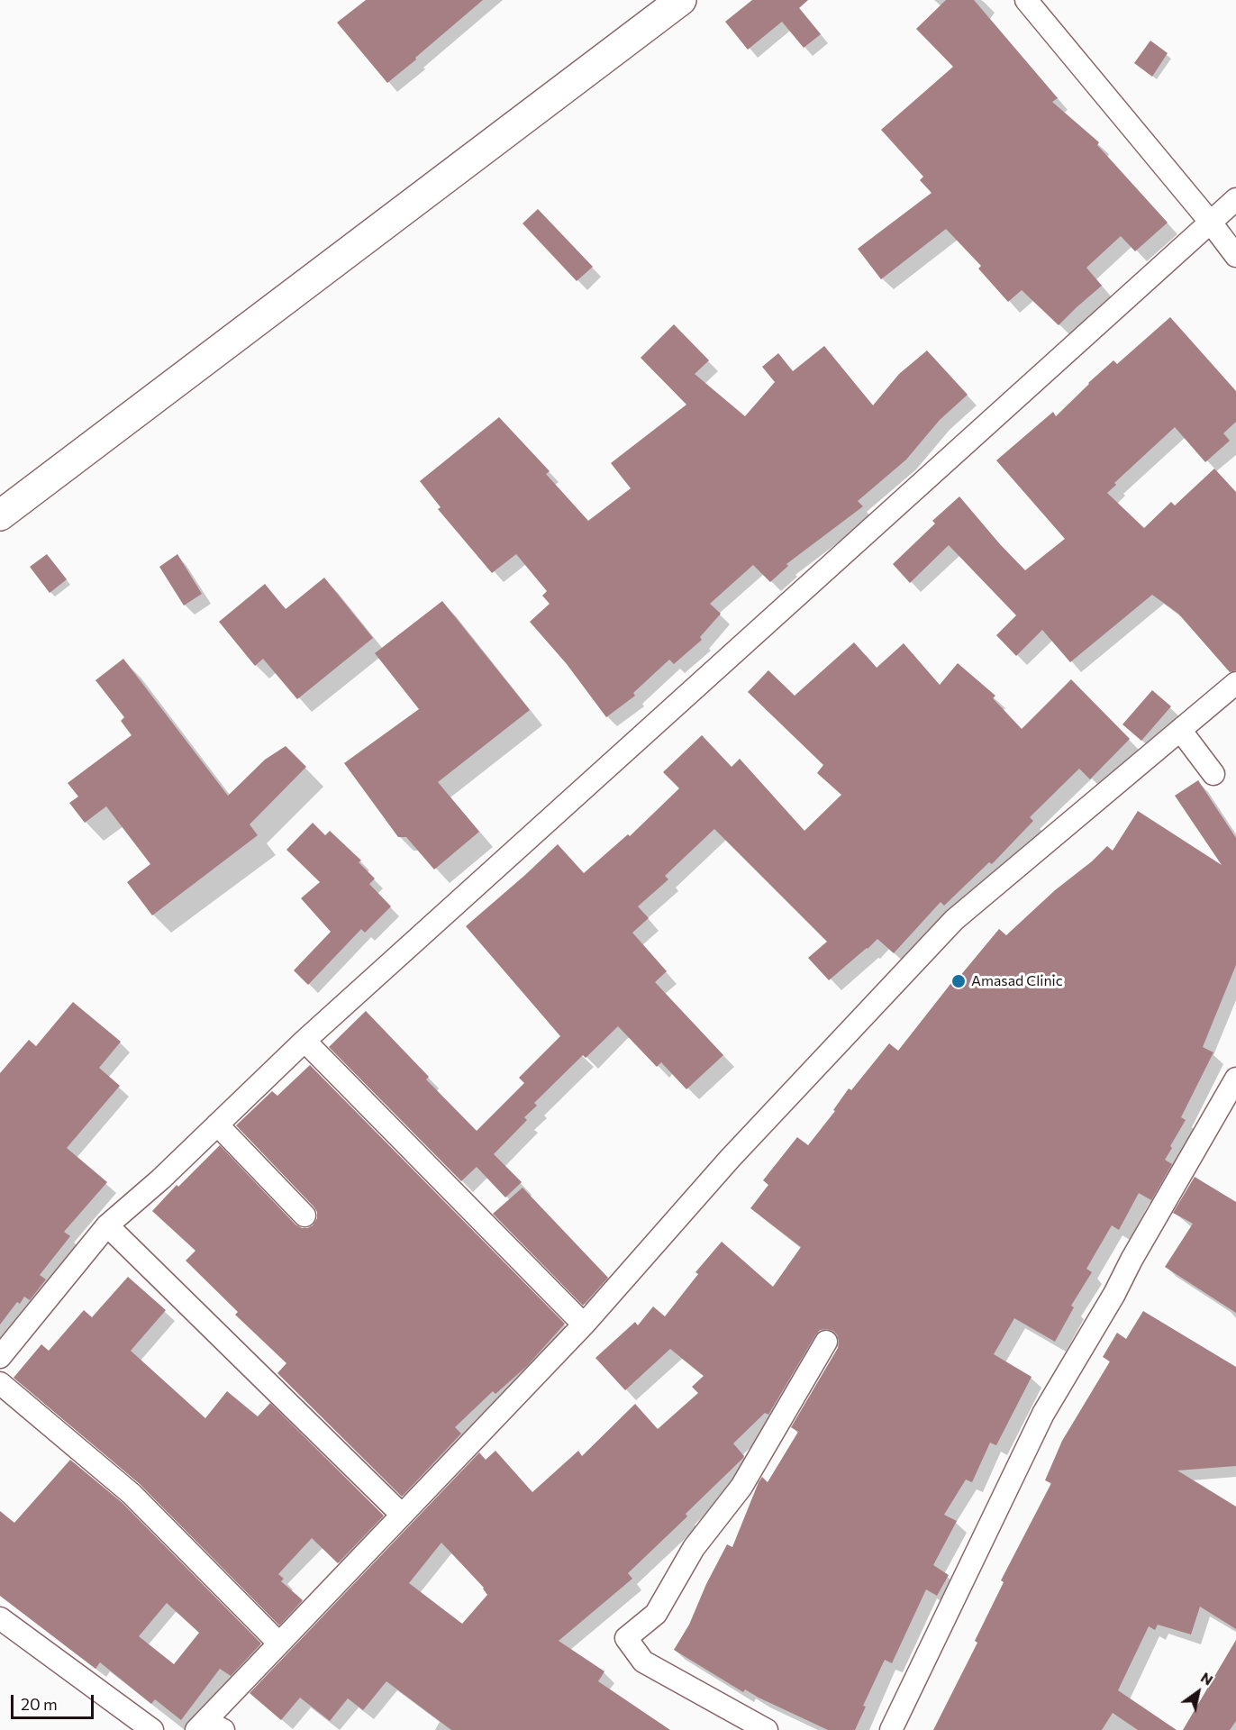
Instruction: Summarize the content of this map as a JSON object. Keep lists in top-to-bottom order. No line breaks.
{"places":["Amasad Clinic"],"scale_bar":"20 m","north":"top right"}
